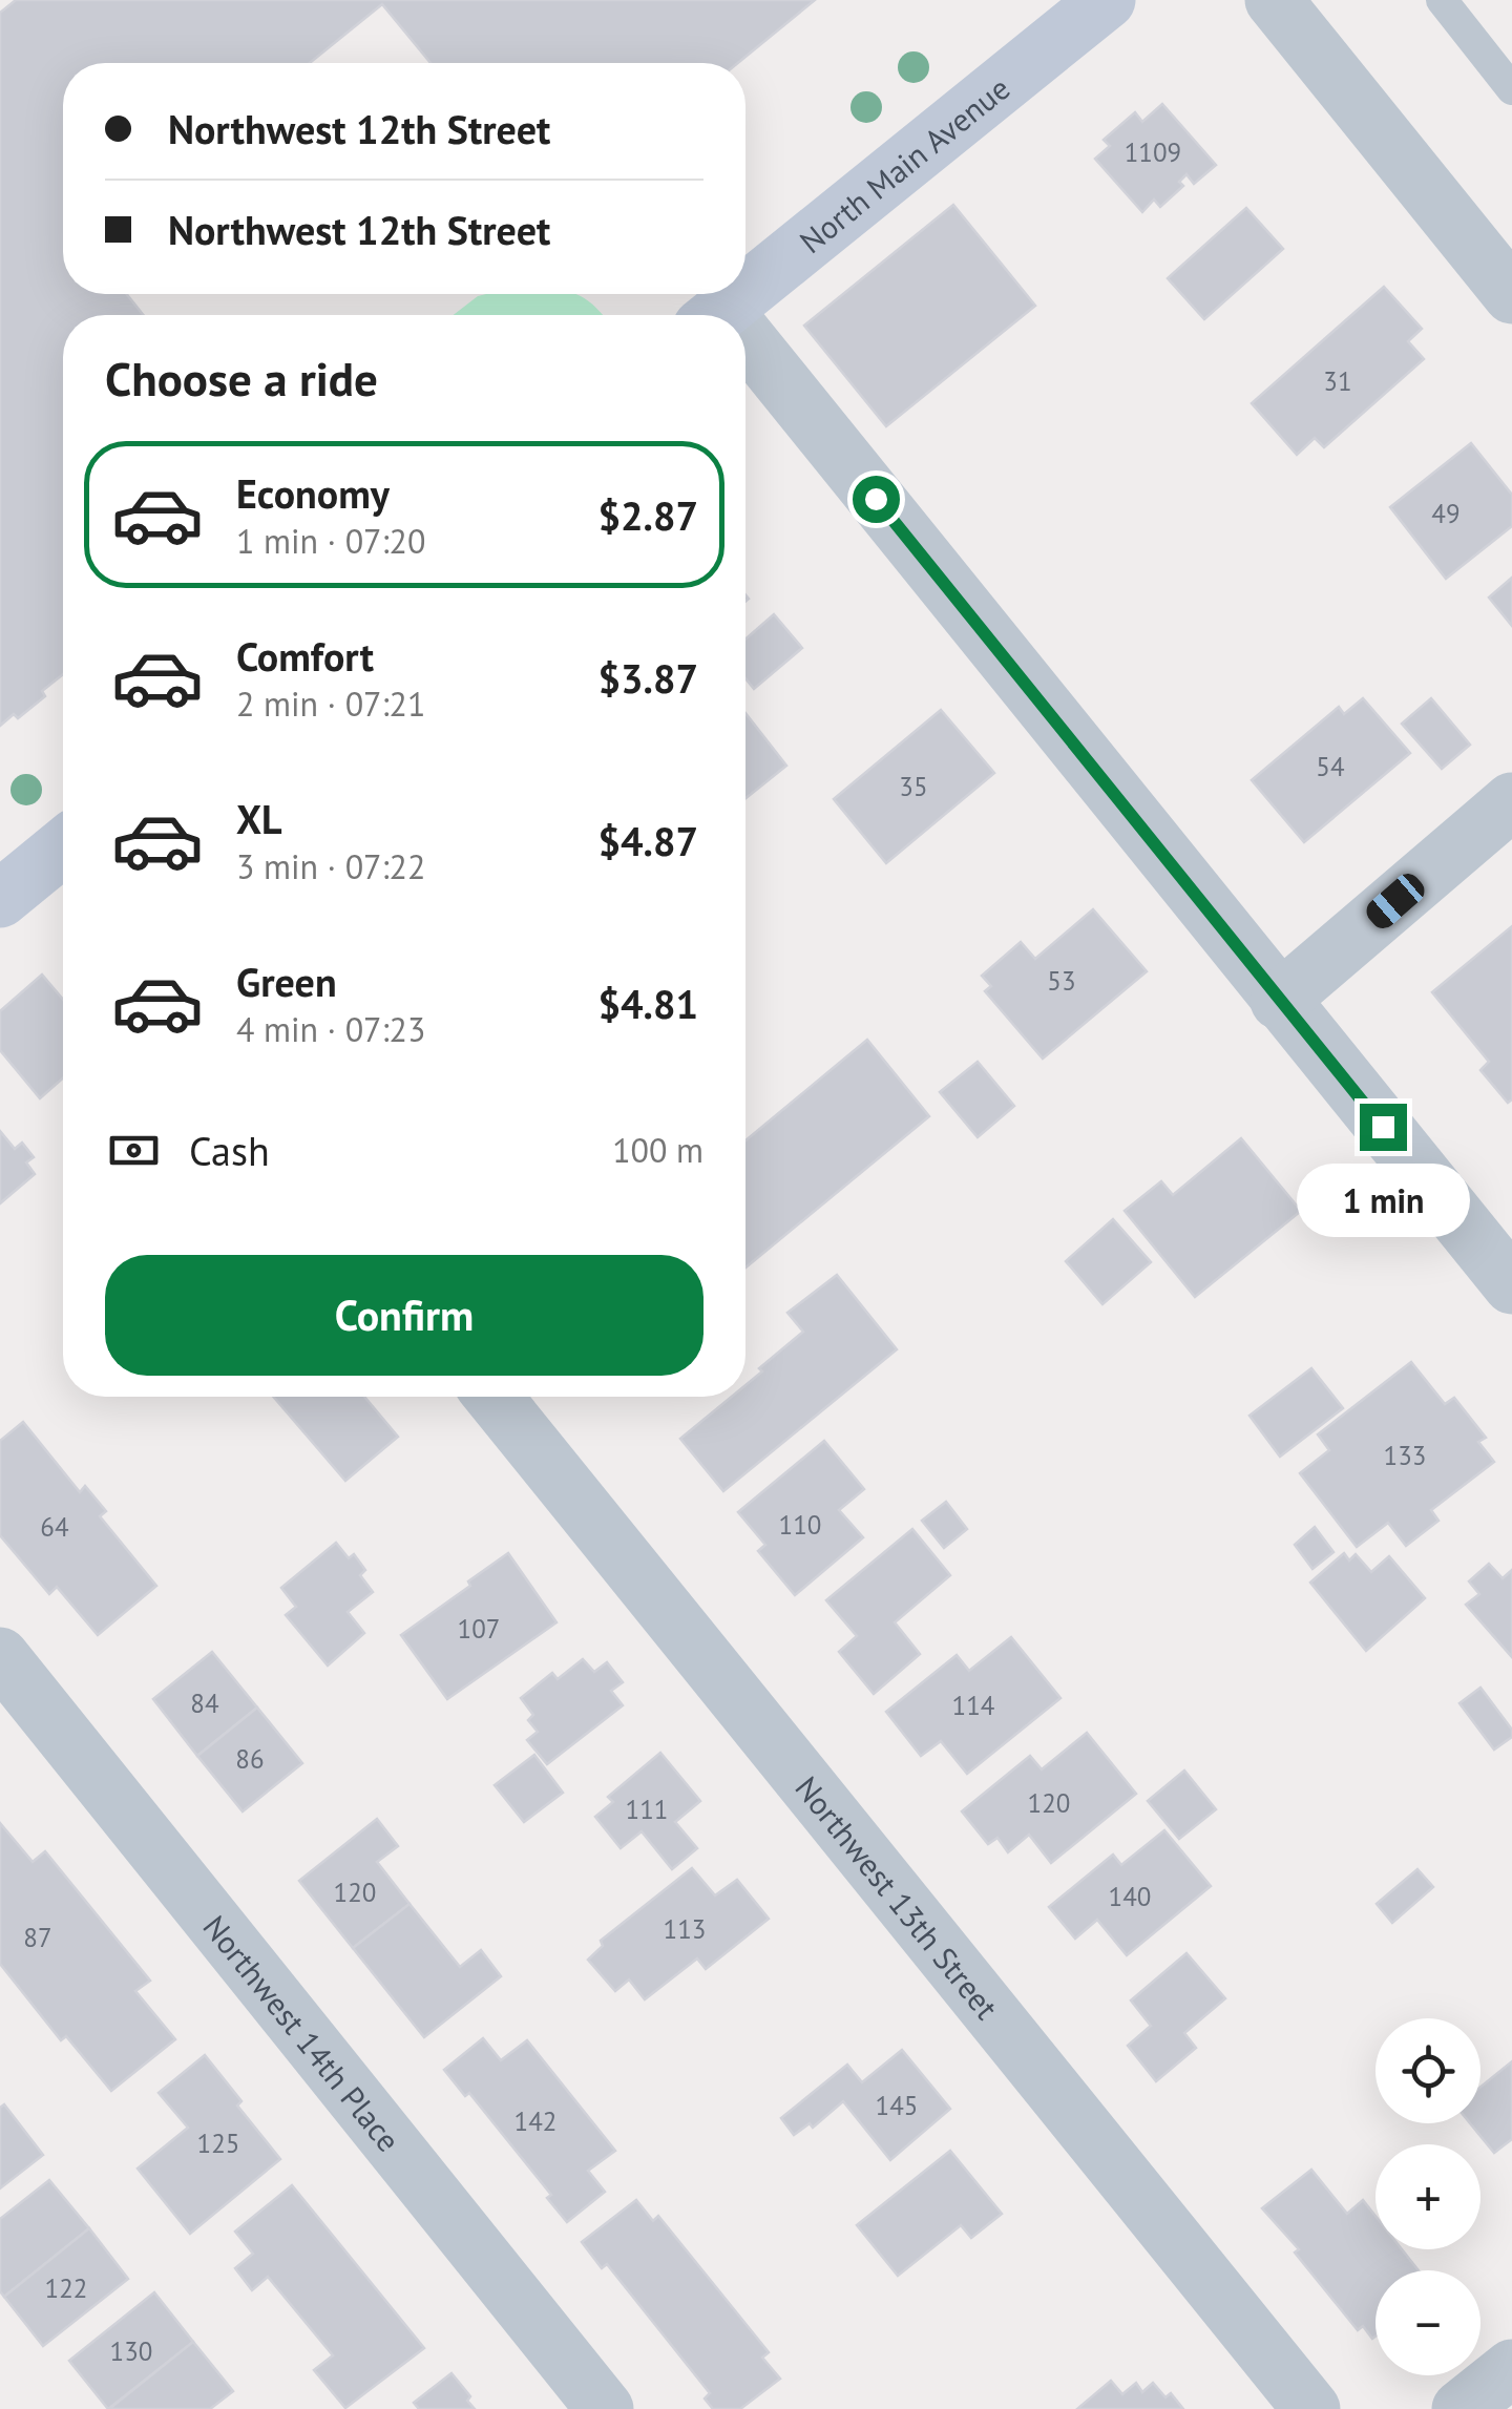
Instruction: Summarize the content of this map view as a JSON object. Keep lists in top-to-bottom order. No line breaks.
{"streets":{"street":["North Main Avenue","Northwest 13th Street","Northwest 14th Place"]},"house_numbers":["1109","31","49","54","35","53","133","110","64","107","84","114","86","120","111","120","140","113","87","145","142","125","122","130"],"page":{"banner":["Northwest 12th Street","Northwest 12th Street"],"heading":"Choose a ride","list":[{"name":"Economy","note":"1 min · 07:20","value":"$2.87"},{"name":"Comfort","note":"2 min · 07:21","value":"$3.87"},{"name":"XL","note":"3 min · 07:22","value":"$4.87"},{"name":"Green","note":"4 min · 07:23","value":"$4.81"}],"pay":["Cash","100 m"],"bubble":"1 min","buttons":"Confirm","map_buttons":["+","−"]}}
